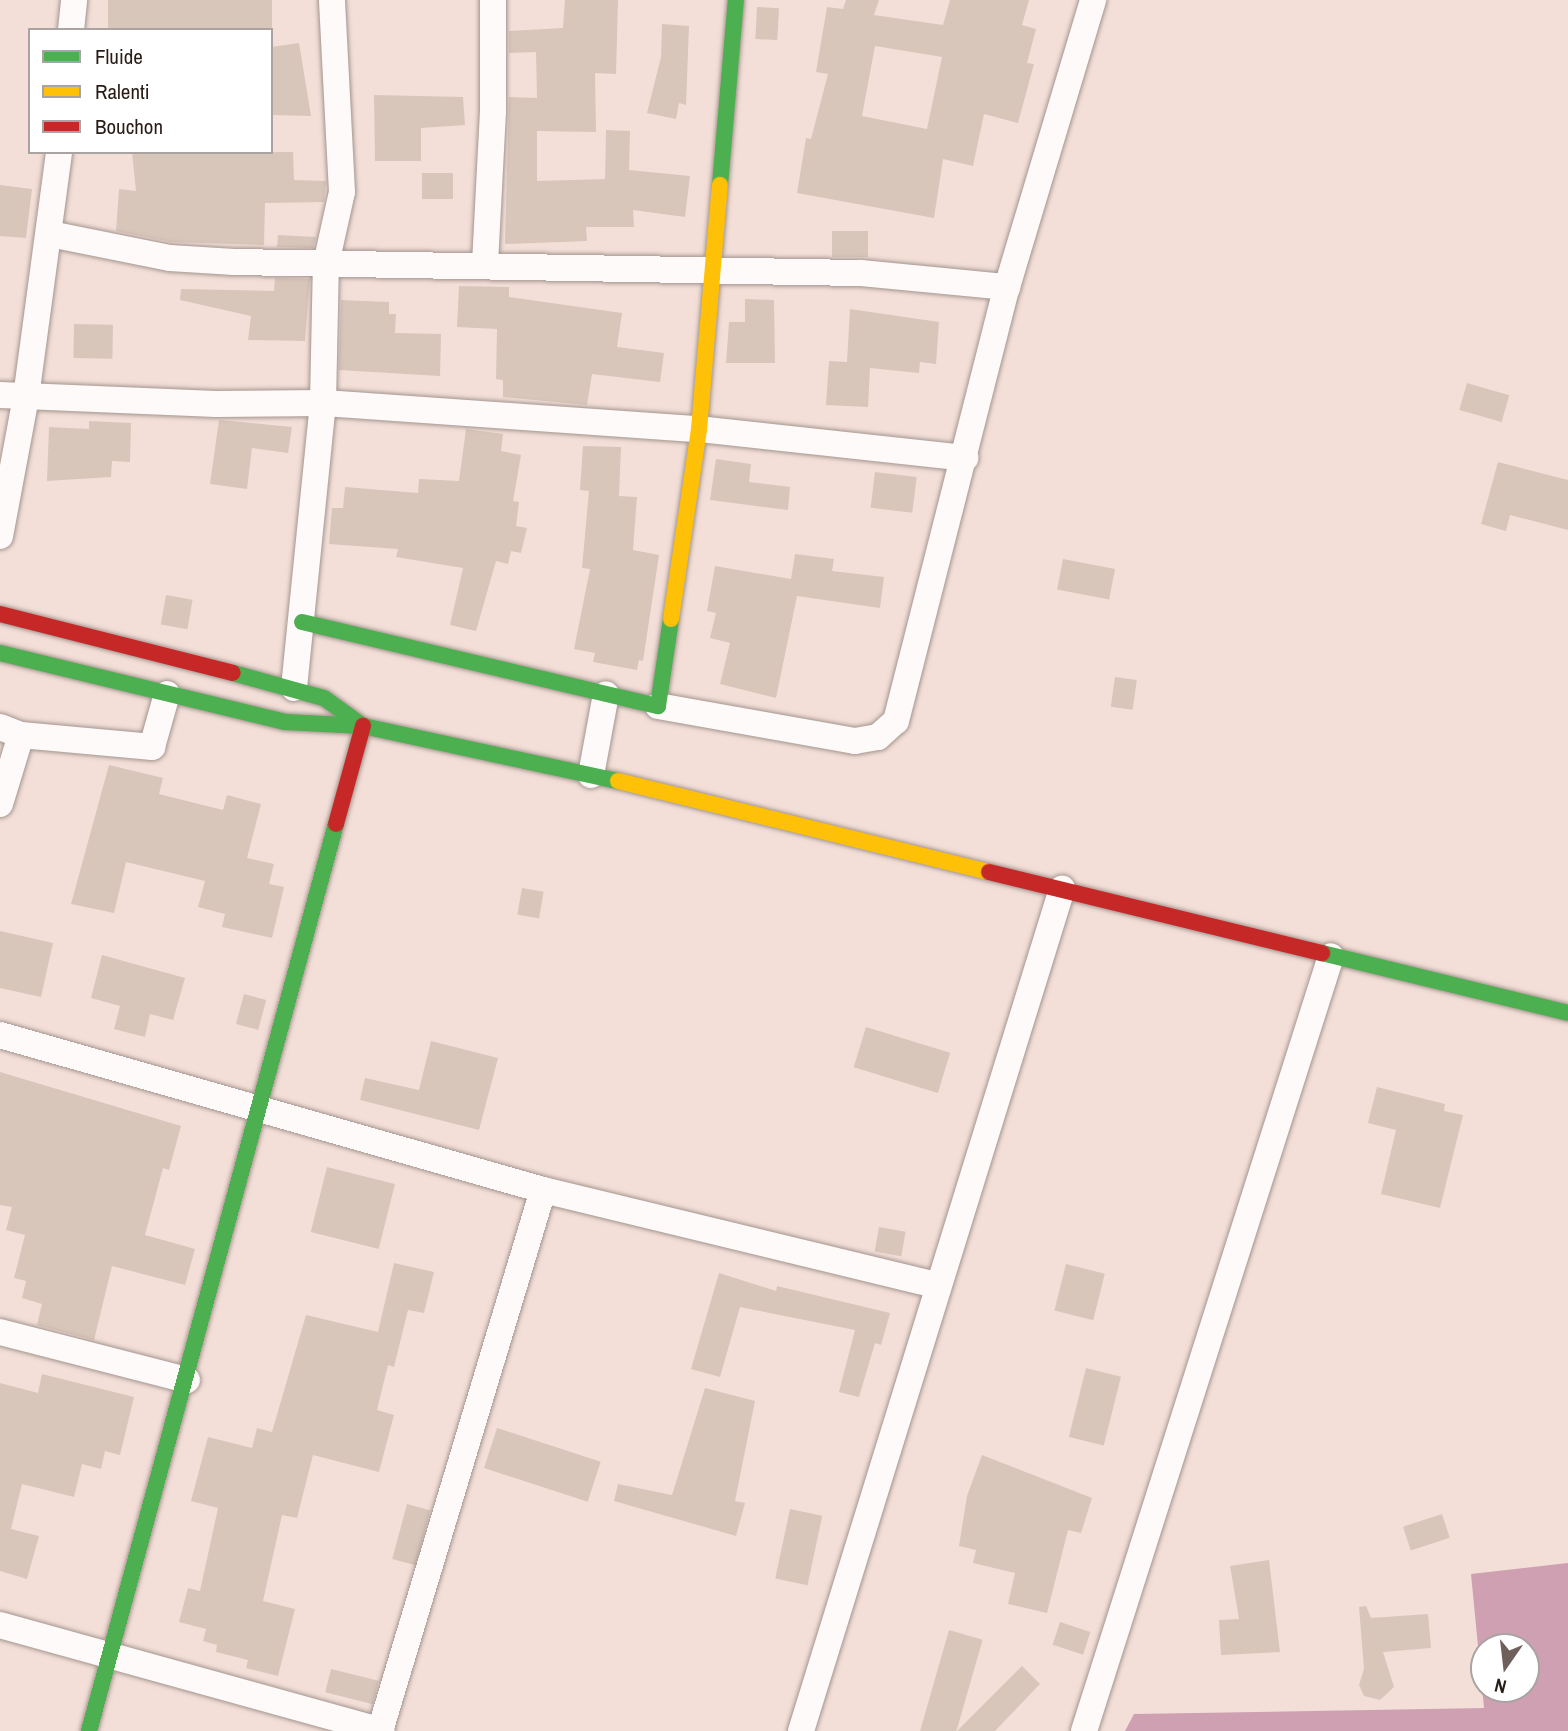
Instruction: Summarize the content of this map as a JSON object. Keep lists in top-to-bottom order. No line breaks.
{"legend":["Fluide","Ralenti","Bouchon"],"north":"bottom"}
